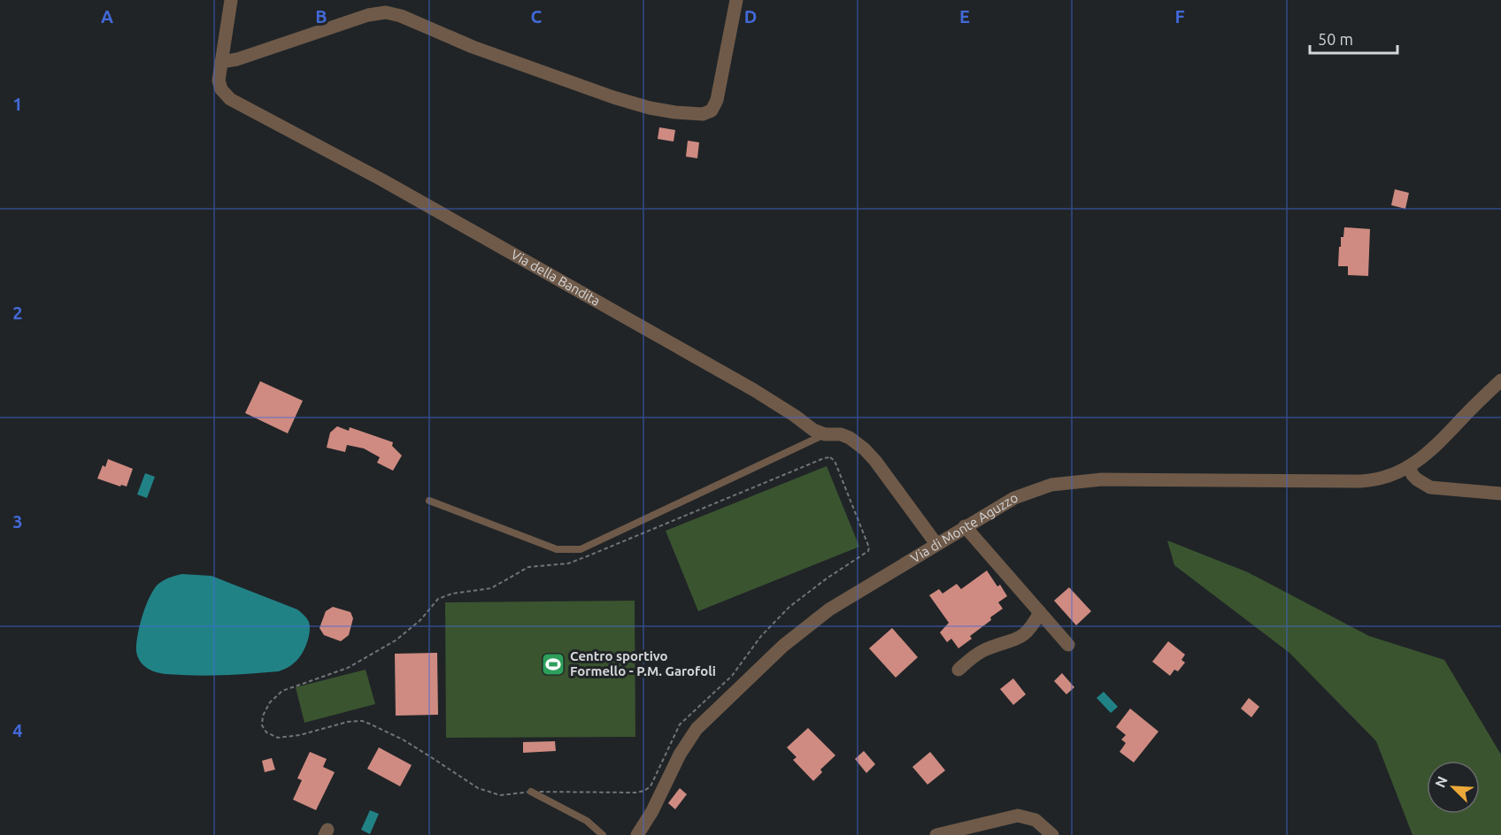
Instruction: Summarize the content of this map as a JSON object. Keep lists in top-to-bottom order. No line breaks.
{"streets":{"street":["Via della Bandita","Via di Monte Aguzzo"]},"crossings":[["Via della Bandita","Via di Monte Aguzzo"]],"places":{"sports":["Centro sportivo Formello - P.M. Garofoli"]},"scale_bar":"50 m","north":"top left","grid":{"columns":["A","B","C","D","E","F"],"rows":["1","2","3","4"]}}
